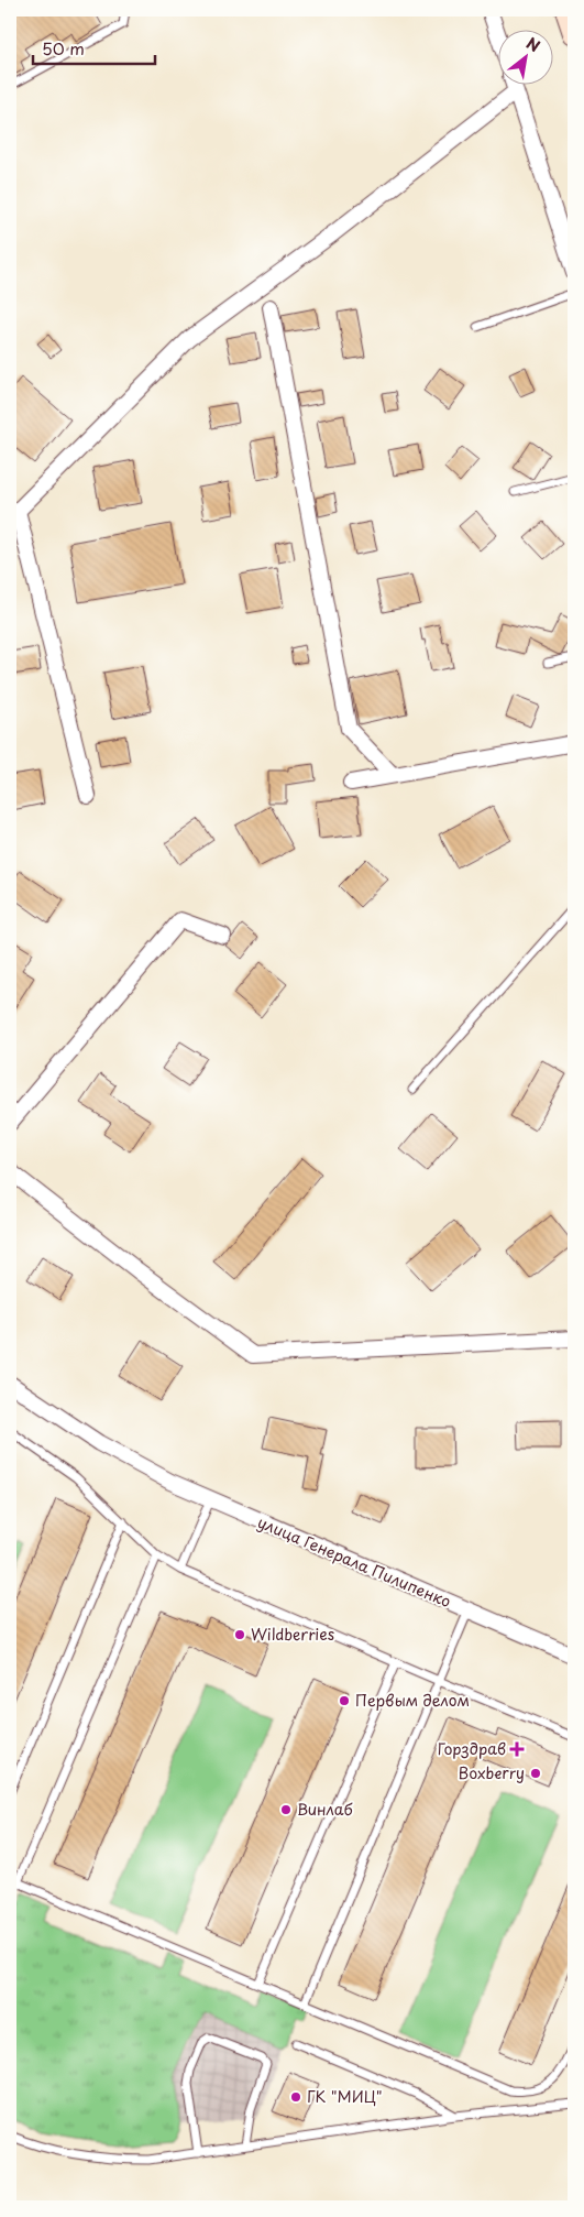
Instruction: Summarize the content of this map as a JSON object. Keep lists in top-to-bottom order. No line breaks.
{"streets":{"street":["улица Генерала Пилипенко"]},"places":{"other":["Wildberries","Первым делом","Boxberry","Винлаб","ГК \"МИЦ\""],"health":["Горздрав"]},"scale_bar":"50 m","north":"top right"}
